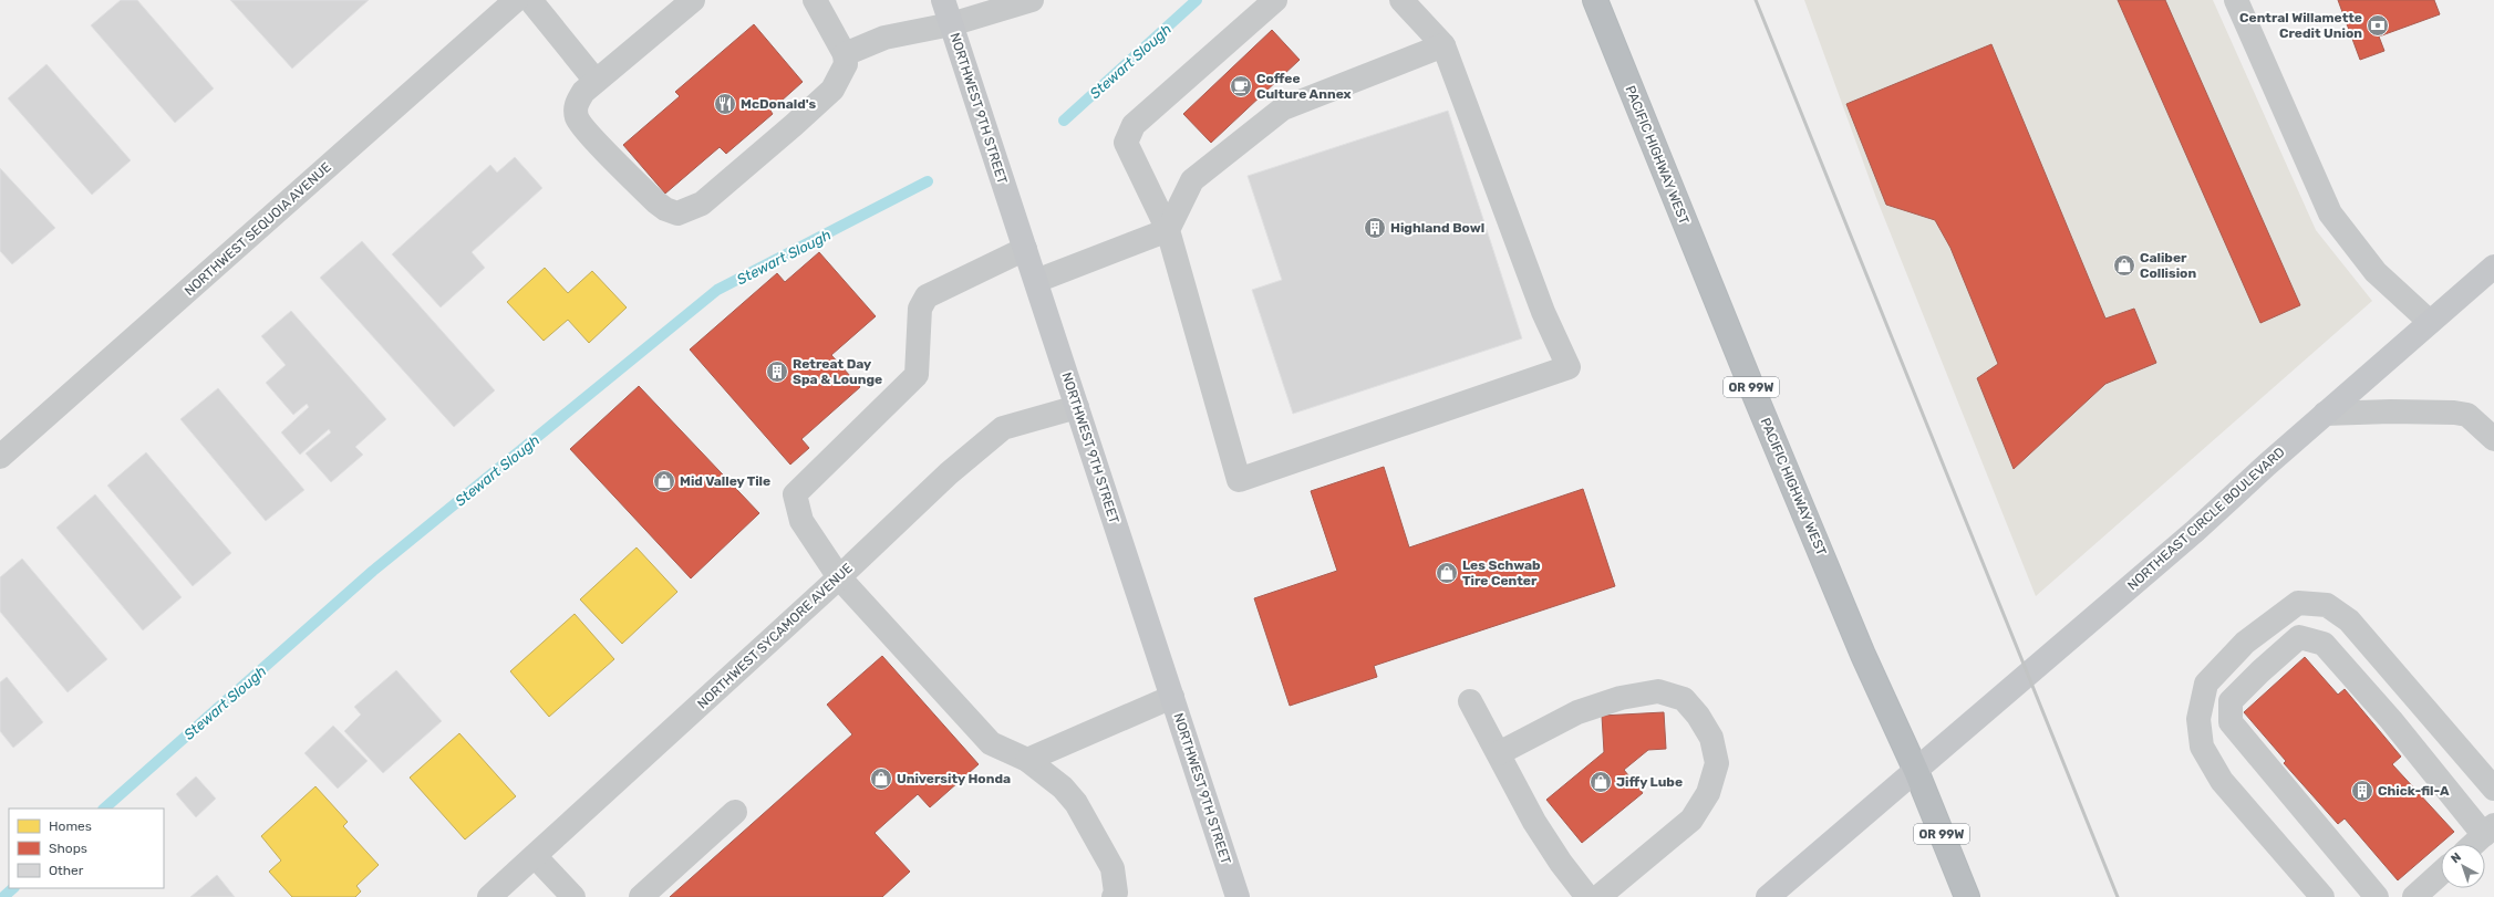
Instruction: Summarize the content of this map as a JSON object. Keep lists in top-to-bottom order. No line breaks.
{"streets":{"highway":["PACIFIC HIGHWAY WEST","OR 99W"],"main road":["NORTHWEST 9TH STREET","NORTHEAST CIRCLE BOULEVARD"],"street":["NORTHWEST SEQUOIA AVENUE","NORTHWEST SYCAMORE AVENUE"]},"crossings":[["NORTHWEST 9TH STREET","NORTHWEST SYCAMORE AVENUE"],["PACIFIC HIGHWAY WEST","NORTHEAST CIRCLE BOULEVARD"]],"water":["Stewart Slough"],"places":{"bank":["Central Willamette Credit Union"],"cafe":["Coffee Culture Annex"],"restaurant":["McDonald's"],"building":["Highland Bowl","Retreat Day Spa & Lounge","Chick-fil-A"],"shop":["Caliber Collision","Mid Valley Tile","Les Schwab Tire Center","University Honda","Jiffy Lube"]},"legend":["Homes","Shops","Other"],"north":"top left"}
